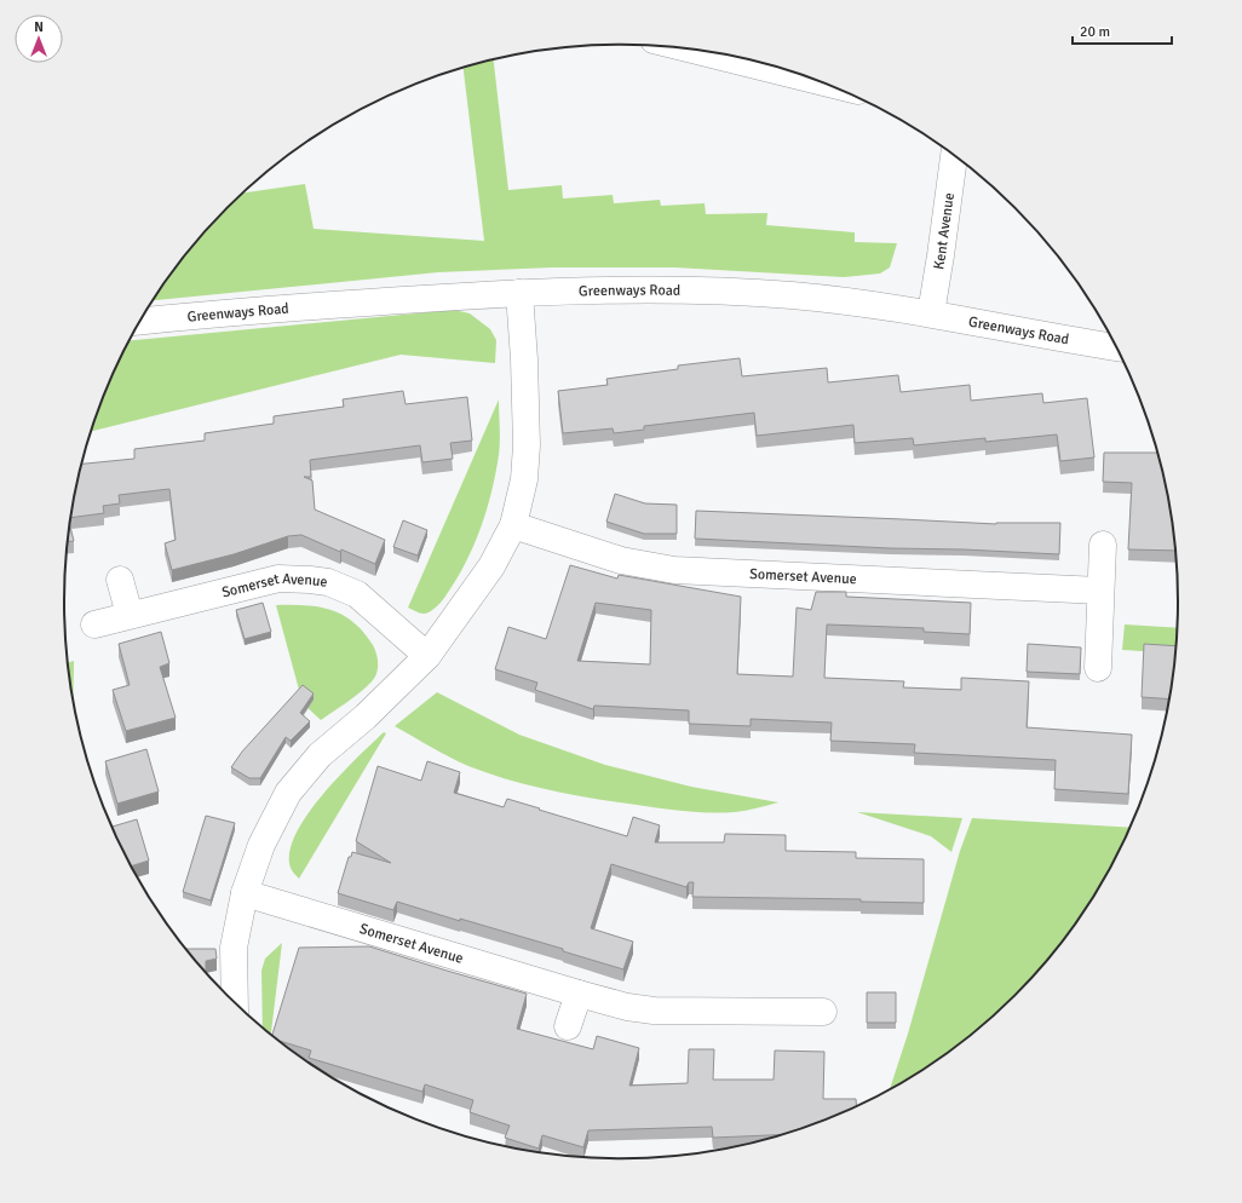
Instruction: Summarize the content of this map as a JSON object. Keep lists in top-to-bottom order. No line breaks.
{"streets":{"street":["Kent Avenue","Greenways Road","Somerset Avenue"]},"crossings":[["Kent Avenue","Greenways Road"]],"scale_bar":"20 m","north":"top"}
